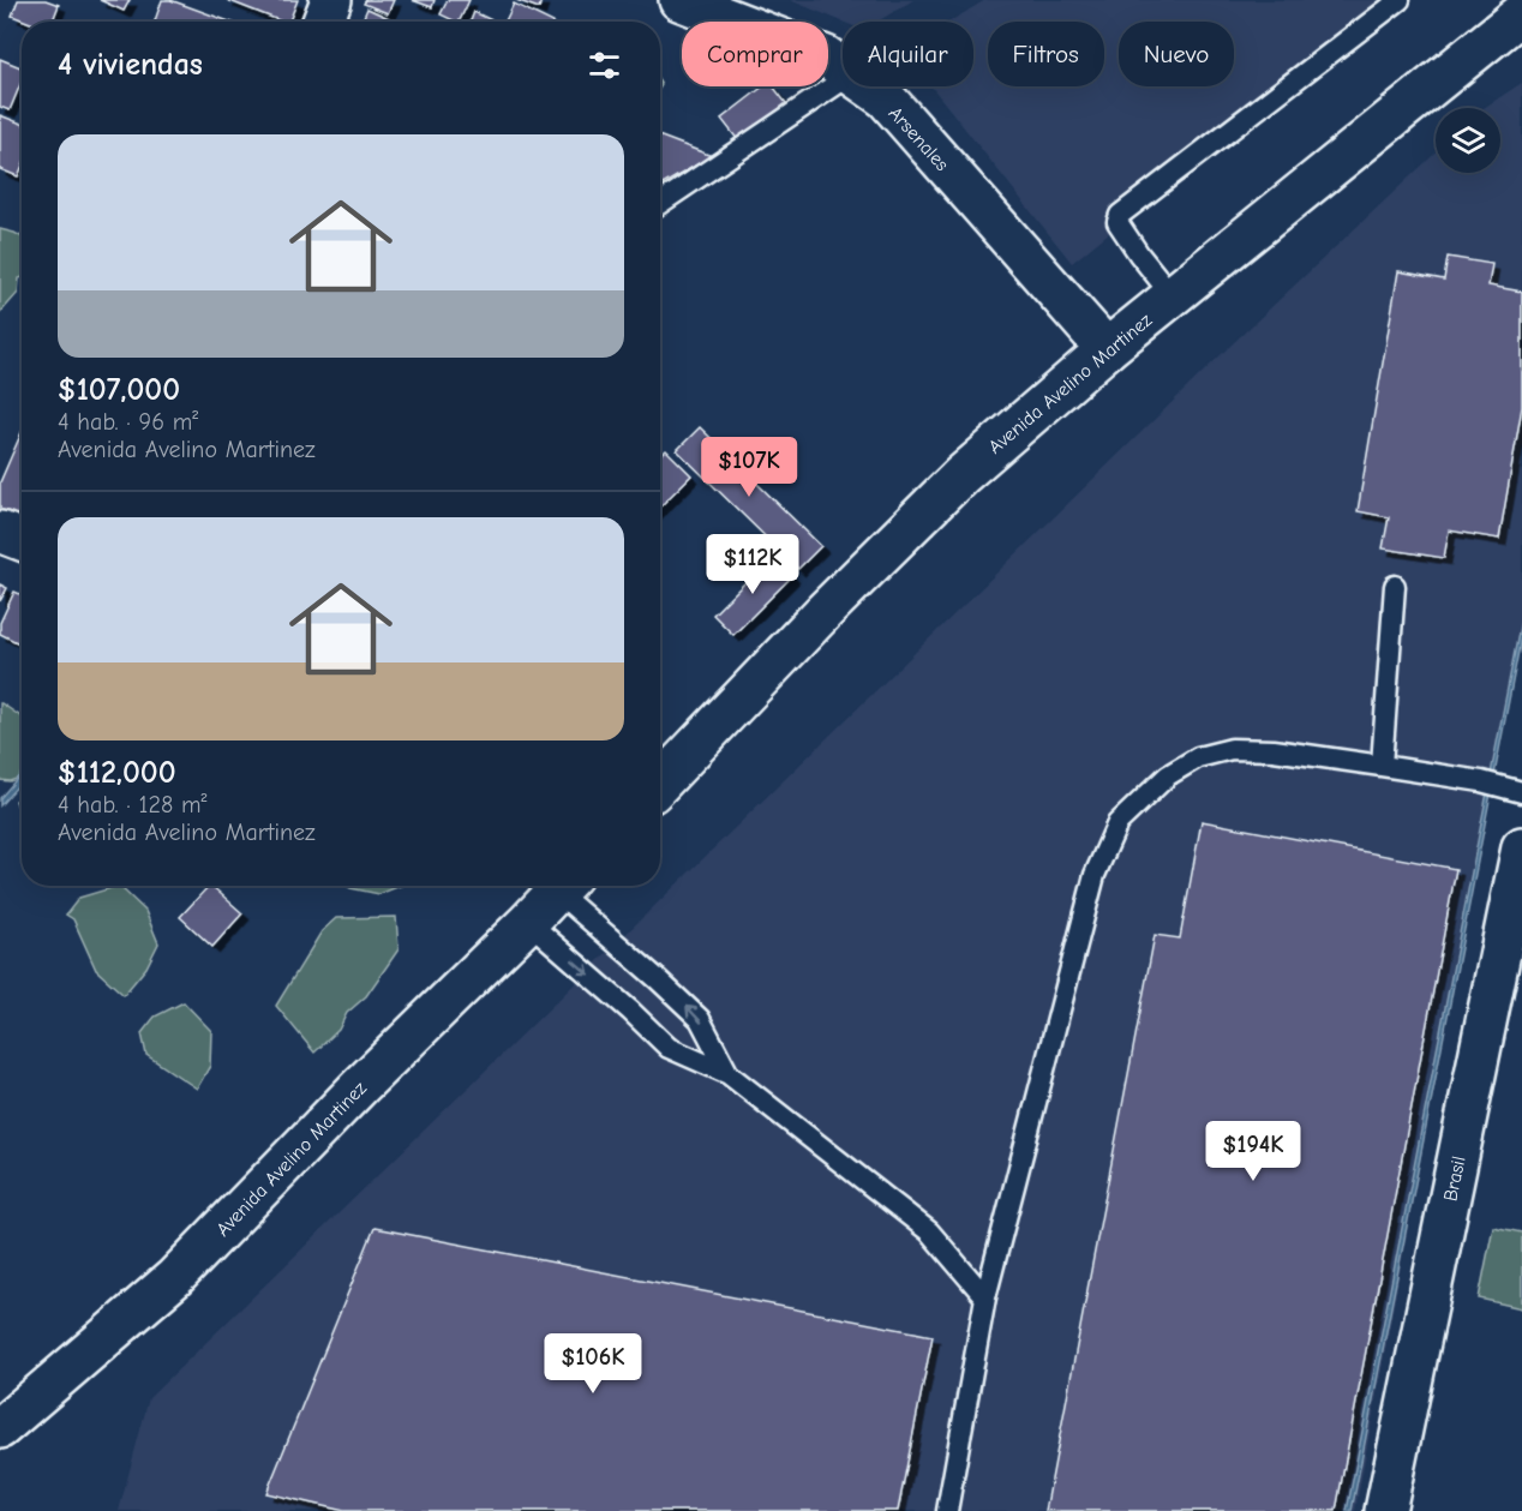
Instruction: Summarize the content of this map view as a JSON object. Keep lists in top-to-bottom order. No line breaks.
{"streets":{"main road":["Arsenales","Avenida Avelino Martinez","Brasil"]},"crossings":[["Arsenales","Avenida Avelino Martinez"]],"page":{"chip":["Comprar","Alquilar","Filtros","Nuevo"],"heading":"4 viviendas","list":[{"name":"$107,000","note":"4 hab. · 96 m² · Avenida Avelino Martinez"},{"name":"$112,000","note":"4 hab. · 128 m² · Avenida Avelino Martinez"}],"price":["$107K","$112K","$194K","$106K"]}}
